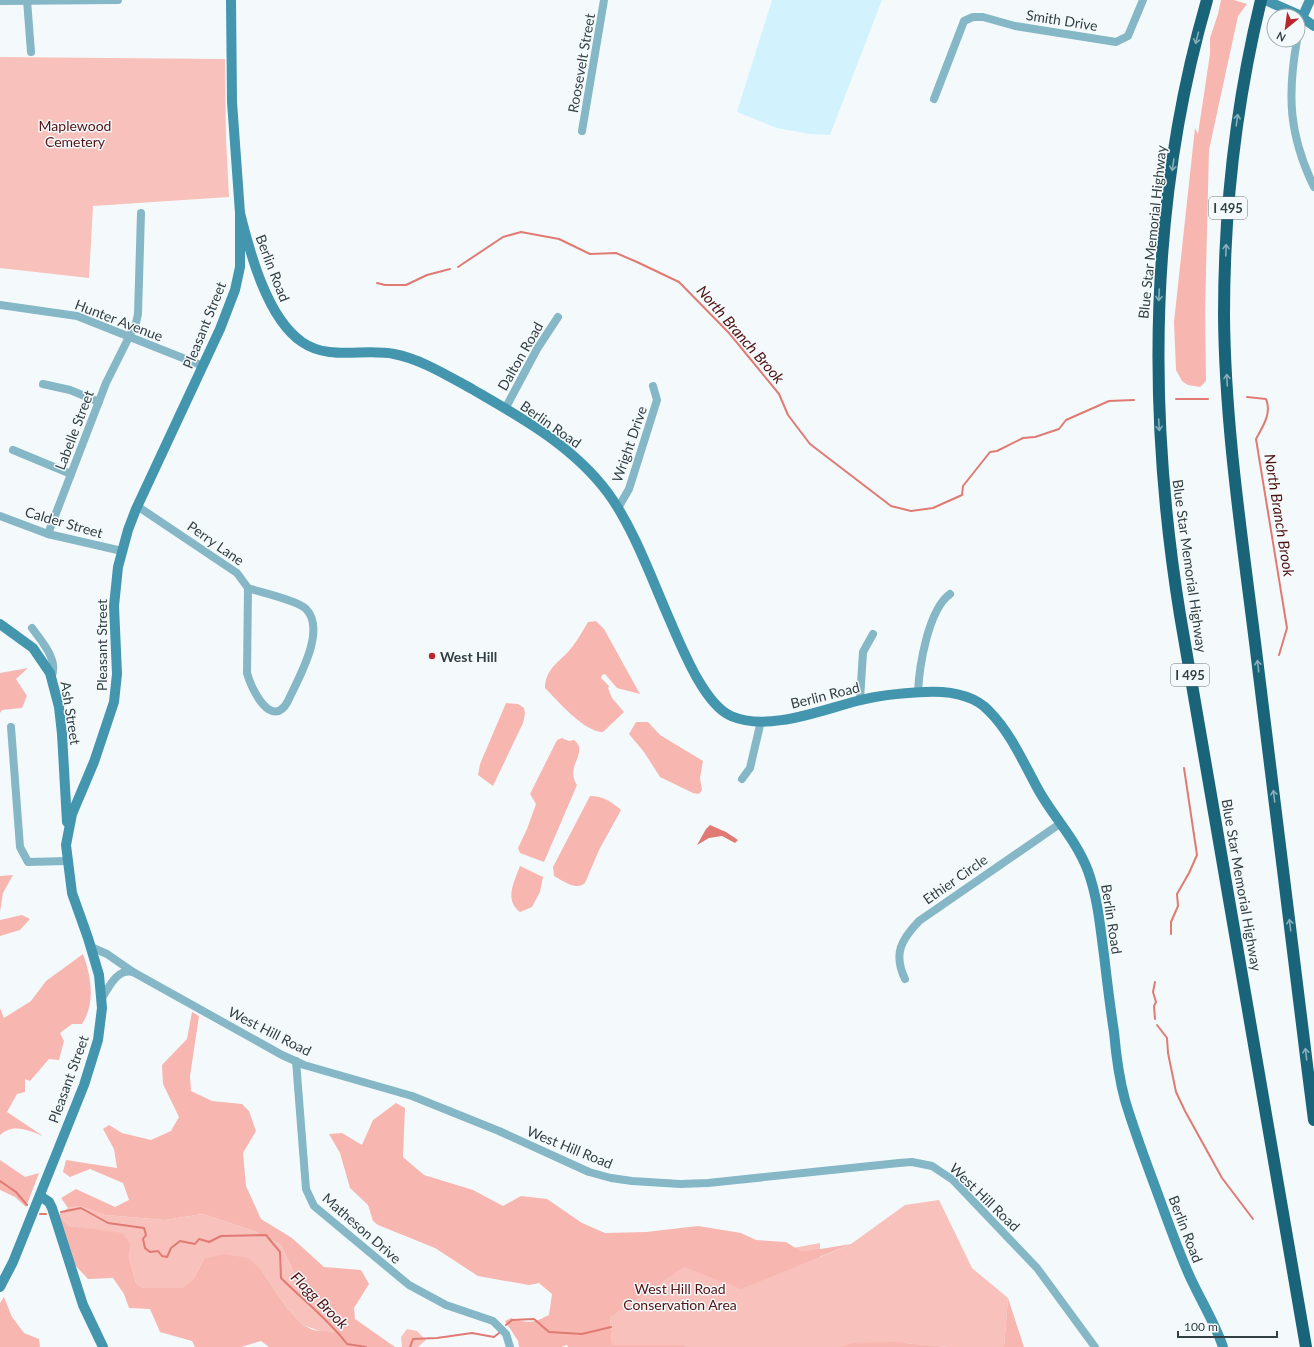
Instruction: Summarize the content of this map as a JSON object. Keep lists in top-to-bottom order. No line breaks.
{"streets":{"highway":["I 495","Blue Star Memorial Highway"],"street":["Smith Drive","Roosevelt Street","Berlin Road","Hunter Avenue","Pleasant Street","Dalton Road","Labelle Street","Wright Drive","Calder Street","Perry Lane","Ash Street","Ethier Circle","West Hill Road","Matheson Drive"]},"crossings":[["Berlin Road","Pleasant Street"],["Berlin Road","Dalton Road"],["Berlin Road","Wright Drive"],["Berlin Road","Ethier Circle"],["Hunter Avenue","Pleasant Street"],["Hunter Avenue","Labelle Street"],["Pleasant Street","Calder Street"],["Pleasant Street","Perry Lane"],["Pleasant Street","Ash Street"],["Pleasant Street","West Hill Road"],["Labelle Street","Calder Street"],["West Hill Road","Matheson Drive"]],"water":["North Branch Brook","Flagg Brook"],"parks":["Maplewood Cemetery","West Hill Road Conservation Area"],"places":["West Hill"],"scale_bar":"100 m","north":"bottom left"}
